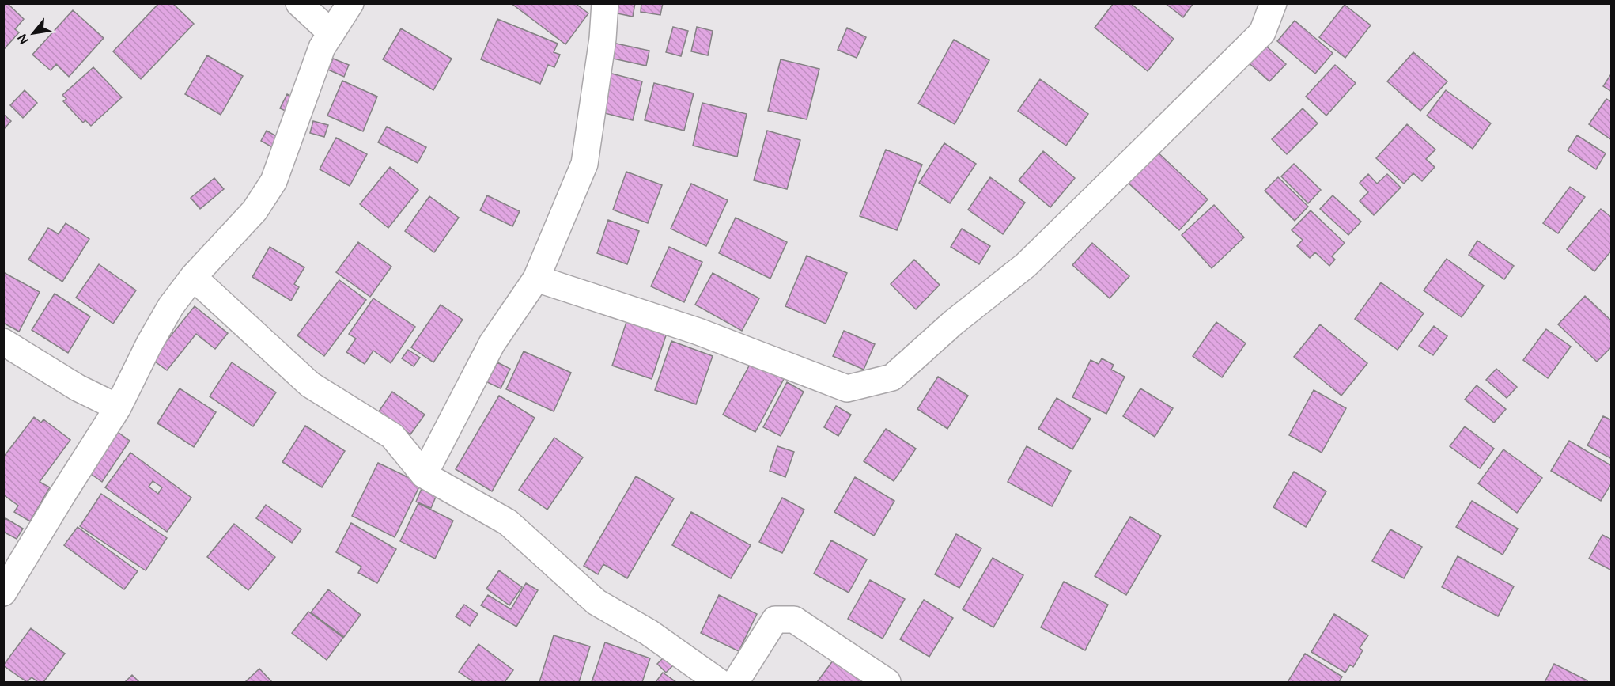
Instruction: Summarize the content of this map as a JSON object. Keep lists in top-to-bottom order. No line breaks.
{"north":"bottom left"}
